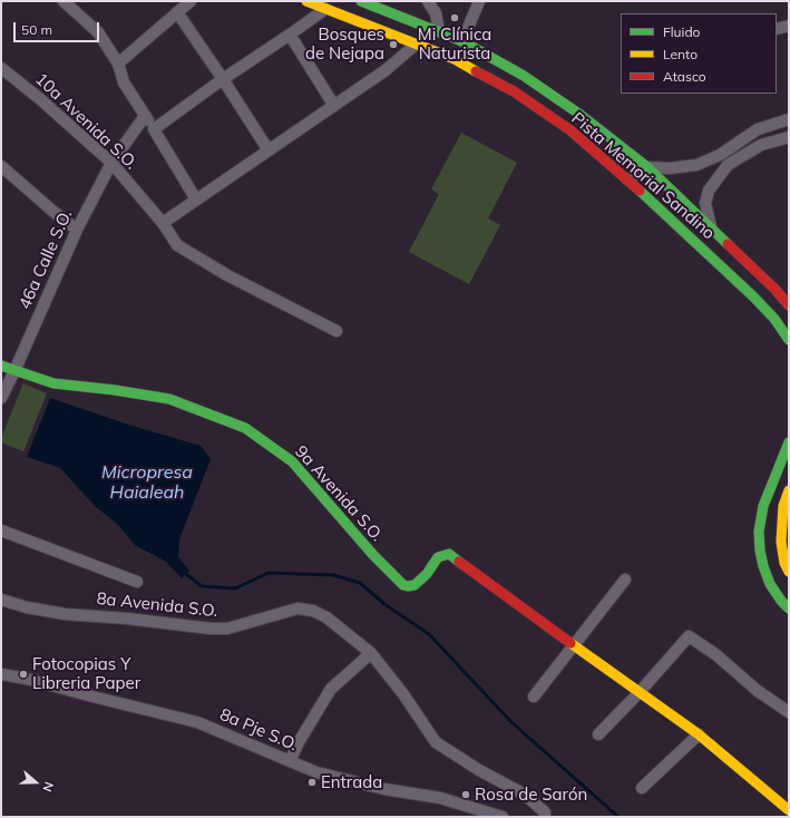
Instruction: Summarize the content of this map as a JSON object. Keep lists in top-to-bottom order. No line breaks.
{"streets":{"main road":["Pista Memorial Sandino","9a Avenida S.O."],"street":["10a Avenida S.O.","46a Calle S.O.","8a Avenida S.O.","8a Pje S.O."]},"crossings":[["10a Avenida S.O.","46a Calle S.O."],["46a Calle S.O.","9a Avenida S.O."]],"water":["Micropresa Haialeah"],"places":["Mi Clínica Naturista","Bosques de Nejapa","Fotocopias Y Libreria Paper","Entrada","Rosa de Sarón"],"legend":["Fluido","Lento","Atasco"],"scale_bar":"50 m","north":"right"}
